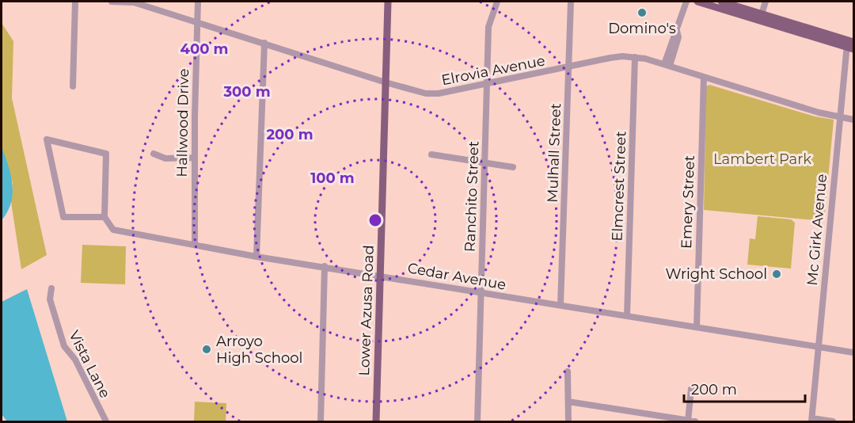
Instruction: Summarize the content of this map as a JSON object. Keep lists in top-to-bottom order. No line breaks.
{"streets":{"main road":["Lower Azusa Road"],"street":["Elrovia Avenue","Hallwood Drive","Mulhall Street","Elmcrest Street","Ranchito Street","Emery Street","Mc Girk Avenue","Cedar Avenue","Vista Lane"]},"crossings":[["Elrovia Avenue","Hallwood Drive"],["Elrovia Avenue","Mulhall Street"],["Elrovia Avenue","Elmcrest Street"],["Elrovia Avenue","Ranchito Street"],["Elrovia Avenue","Emery Street"],["Elrovia Avenue","Mc Girk Avenue"],["Elrovia Avenue","Lower Azusa Road"],["Hallwood Drive","Cedar Avenue"],["Mulhall Street","Cedar Avenue"],["Elmcrest Street","Cedar Avenue"],["Ranchito Street","Cedar Avenue"],["Emery Street","Cedar Avenue"],["Mc Girk Avenue","Cedar Avenue"],["Cedar Avenue","Lower Azusa Road"]],"parks":["Lambert Park"],"places":["Domino's","Wright School","Arroyo High School"],"scale_bar":"200 m","rings":["400 m","300 m","200 m","100 m"]}
